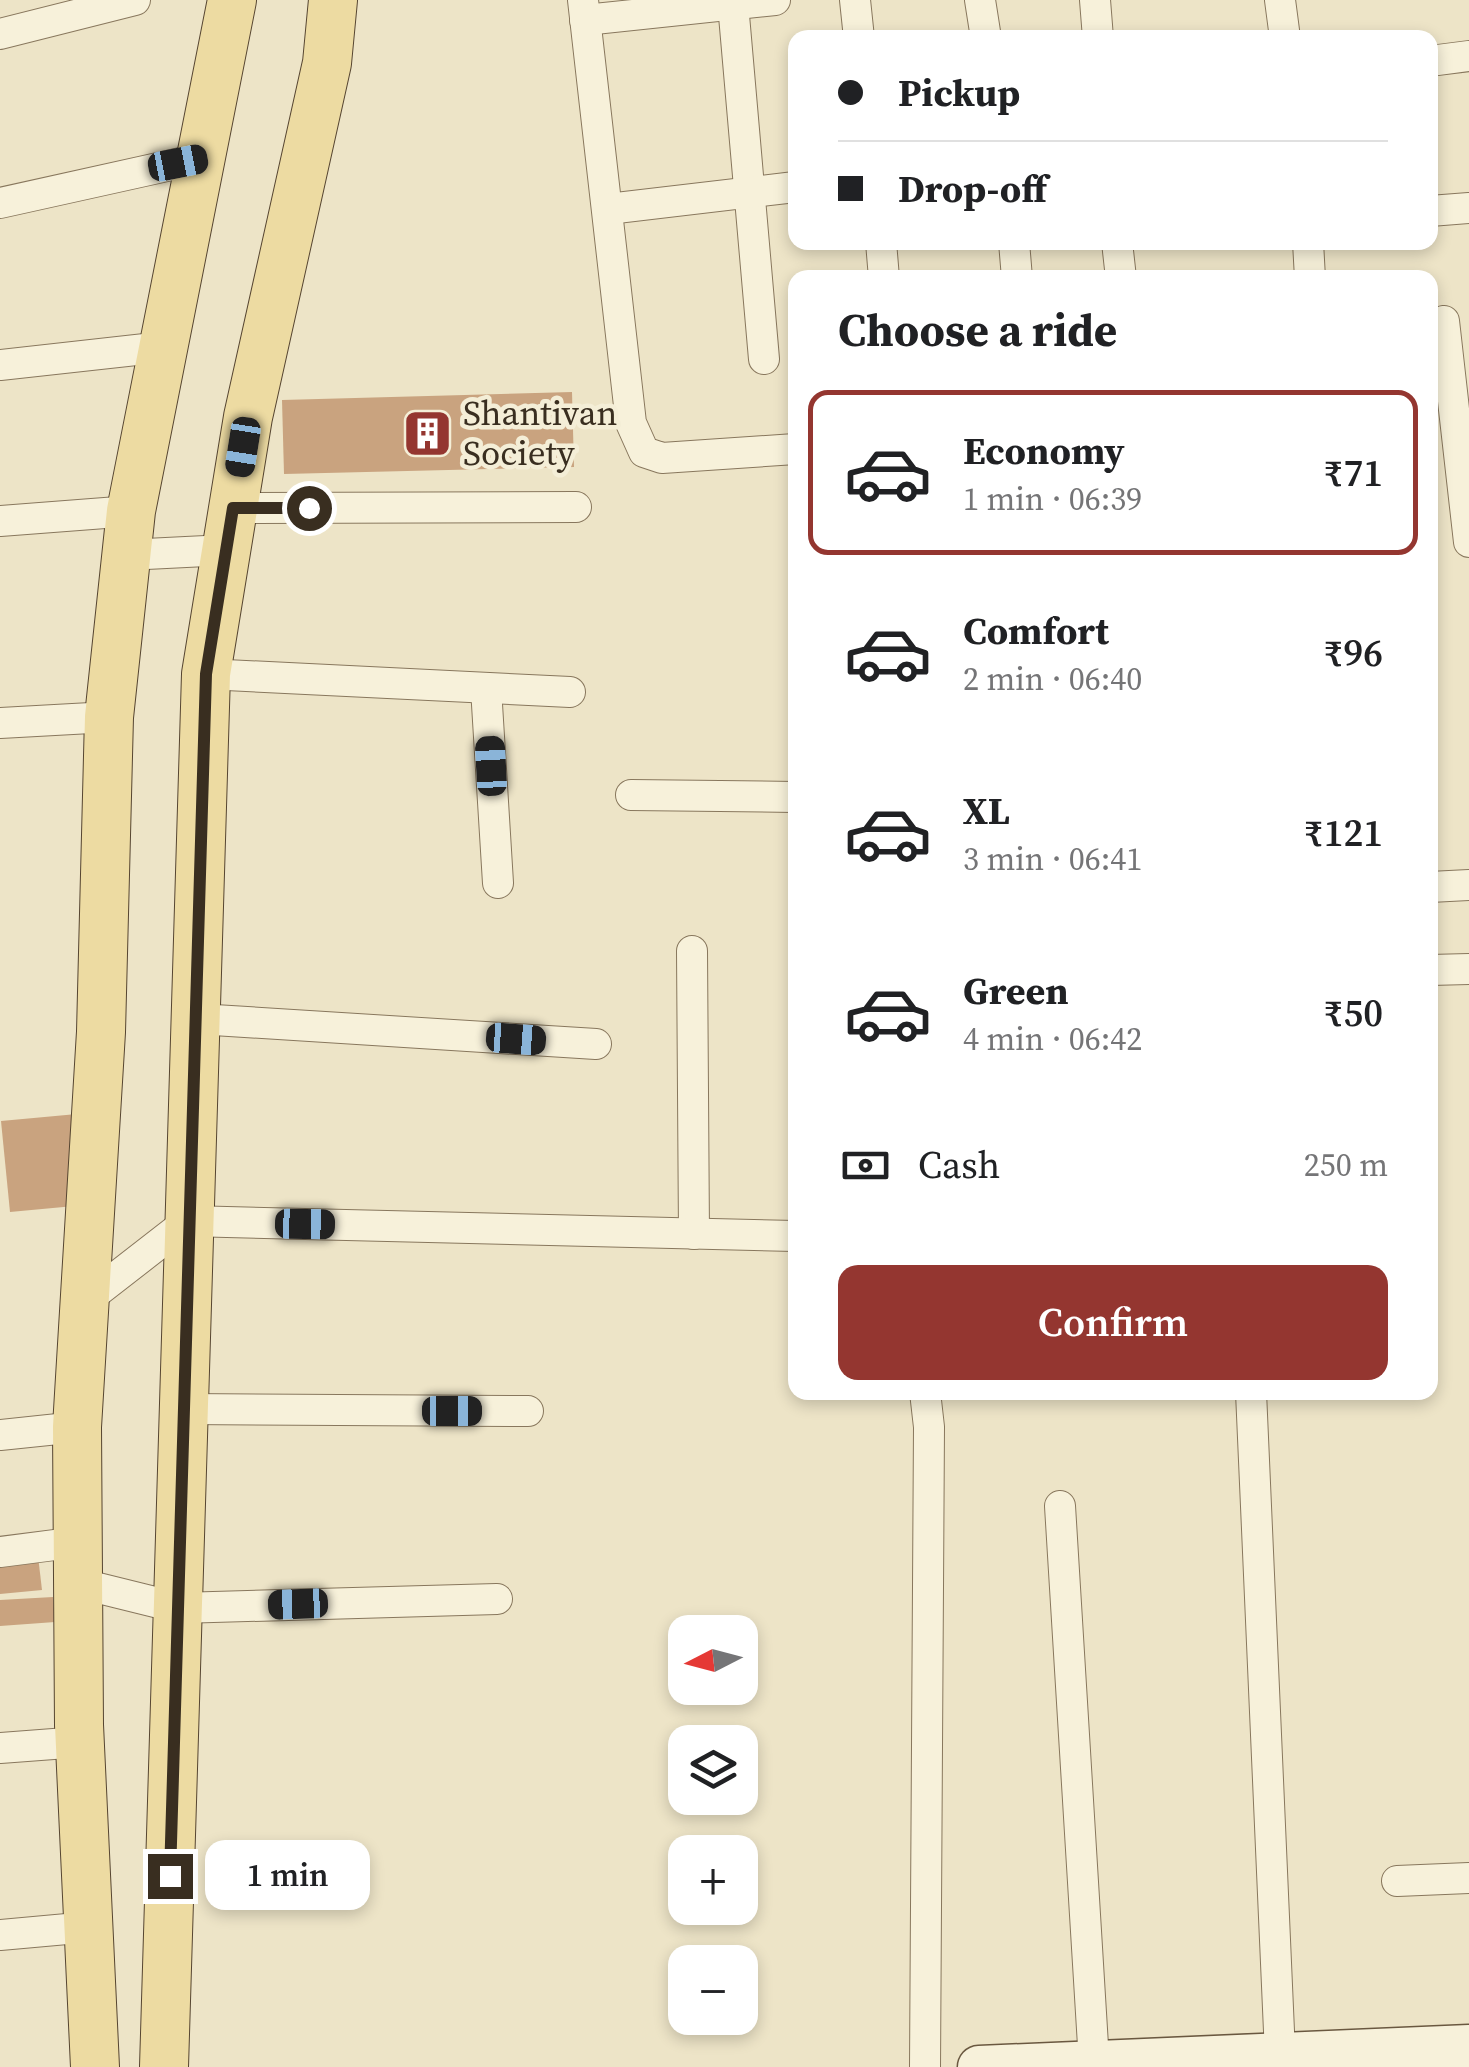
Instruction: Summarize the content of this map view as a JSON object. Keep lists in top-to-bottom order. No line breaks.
{"places":{"building":["Shantivan Society"]},"north":"left","page":{"banner":["Pickup","Drop-off"],"heading":"Choose a ride","list":[{"name":"Economy","note":"1 min · 06:39","value":"₹71"},{"name":"Comfort","note":"2 min · 06:40","value":"₹96"},{"name":"XL","note":"3 min · 06:41","value":"₹121"},{"name":"Green","note":"4 min · 06:42","value":"₹50"}],"pay":["Cash","250 m"],"buttons":"Confirm","map_buttons":["+","−"],"bubble":"1 min"}}
